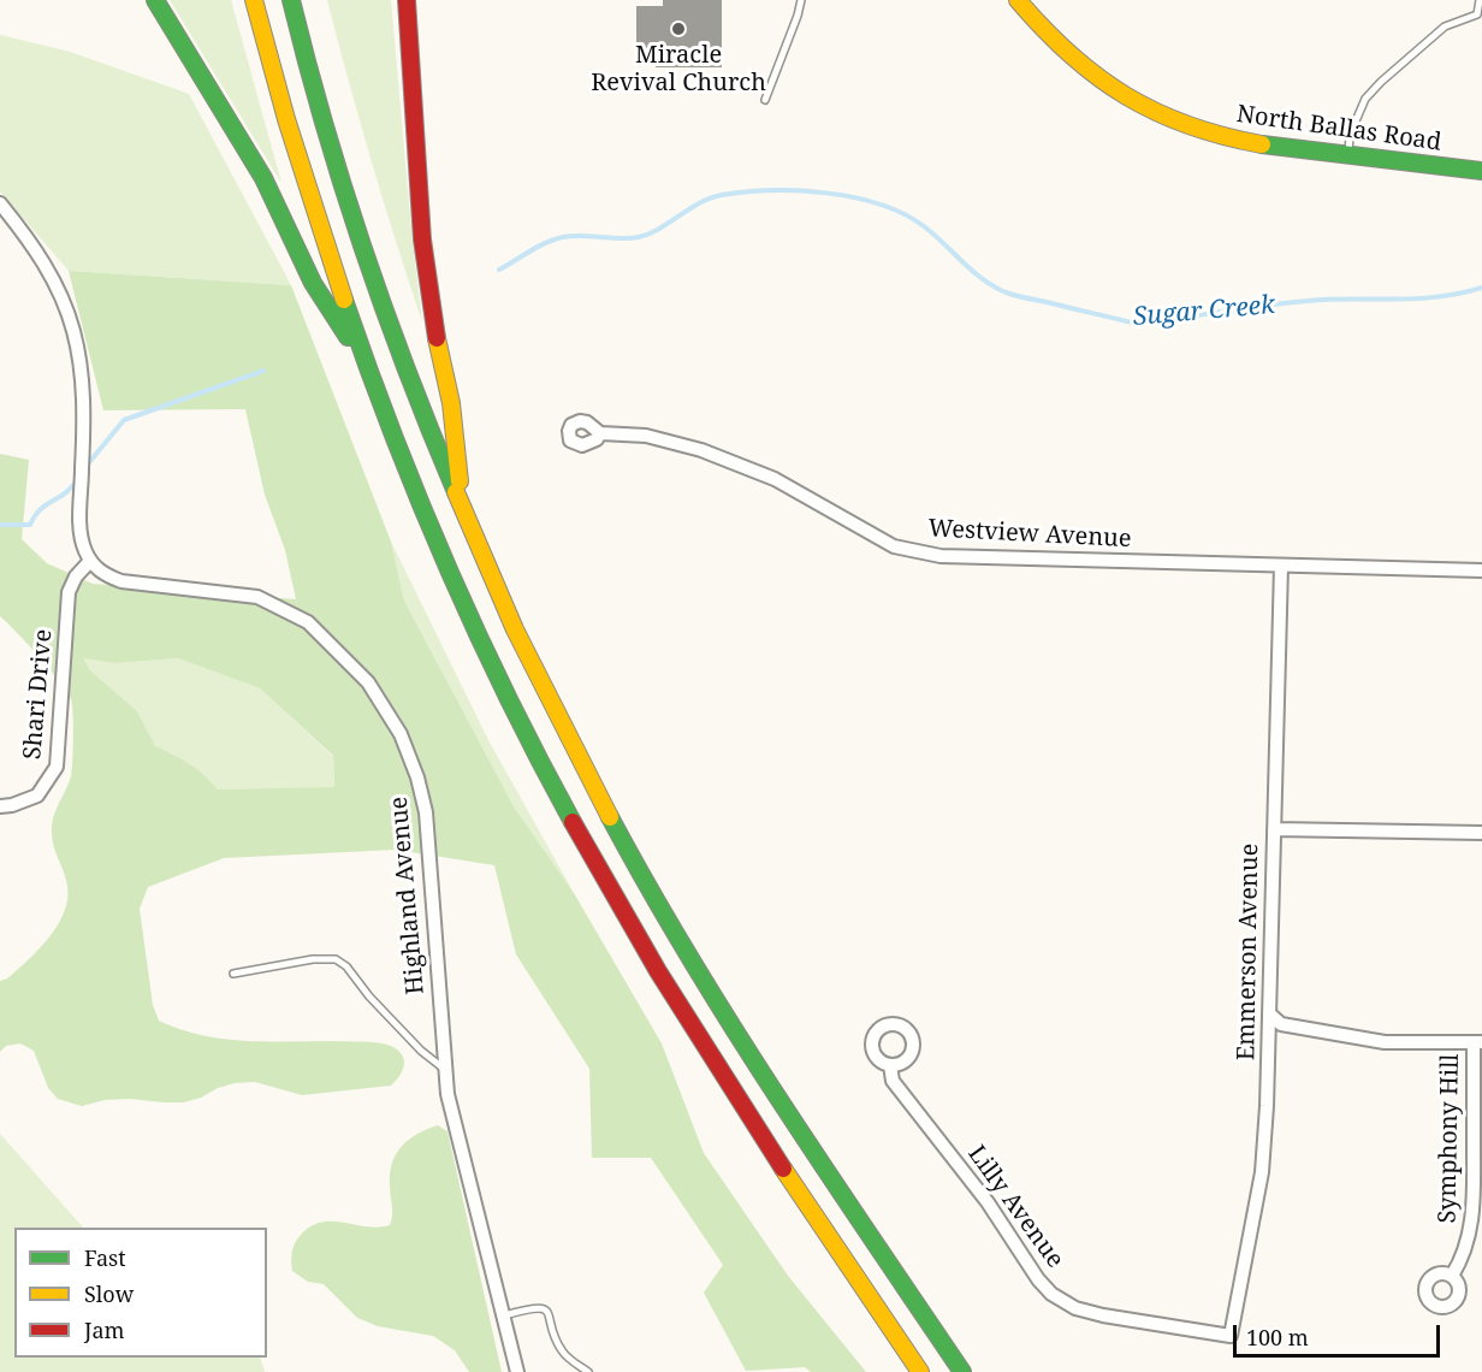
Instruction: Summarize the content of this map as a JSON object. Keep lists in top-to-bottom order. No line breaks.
{"streets":{"main road":["North Ballas Road"],"street":["Westview Avenue","Shari Drive","Highland Avenue","Emmerson Avenue","Symphony Hill","Lilly Avenue"]},"crossings":[["Westview Avenue","Emmerson Avenue"],["Shari Drive","Highland Avenue"],["Emmerson Avenue","Lilly Avenue"]],"water":["Sugar Creek"],"places":["Miracle Revival Church"],"legend":["Fast","Slow","Jam"],"scale_bar":"100 m"}
